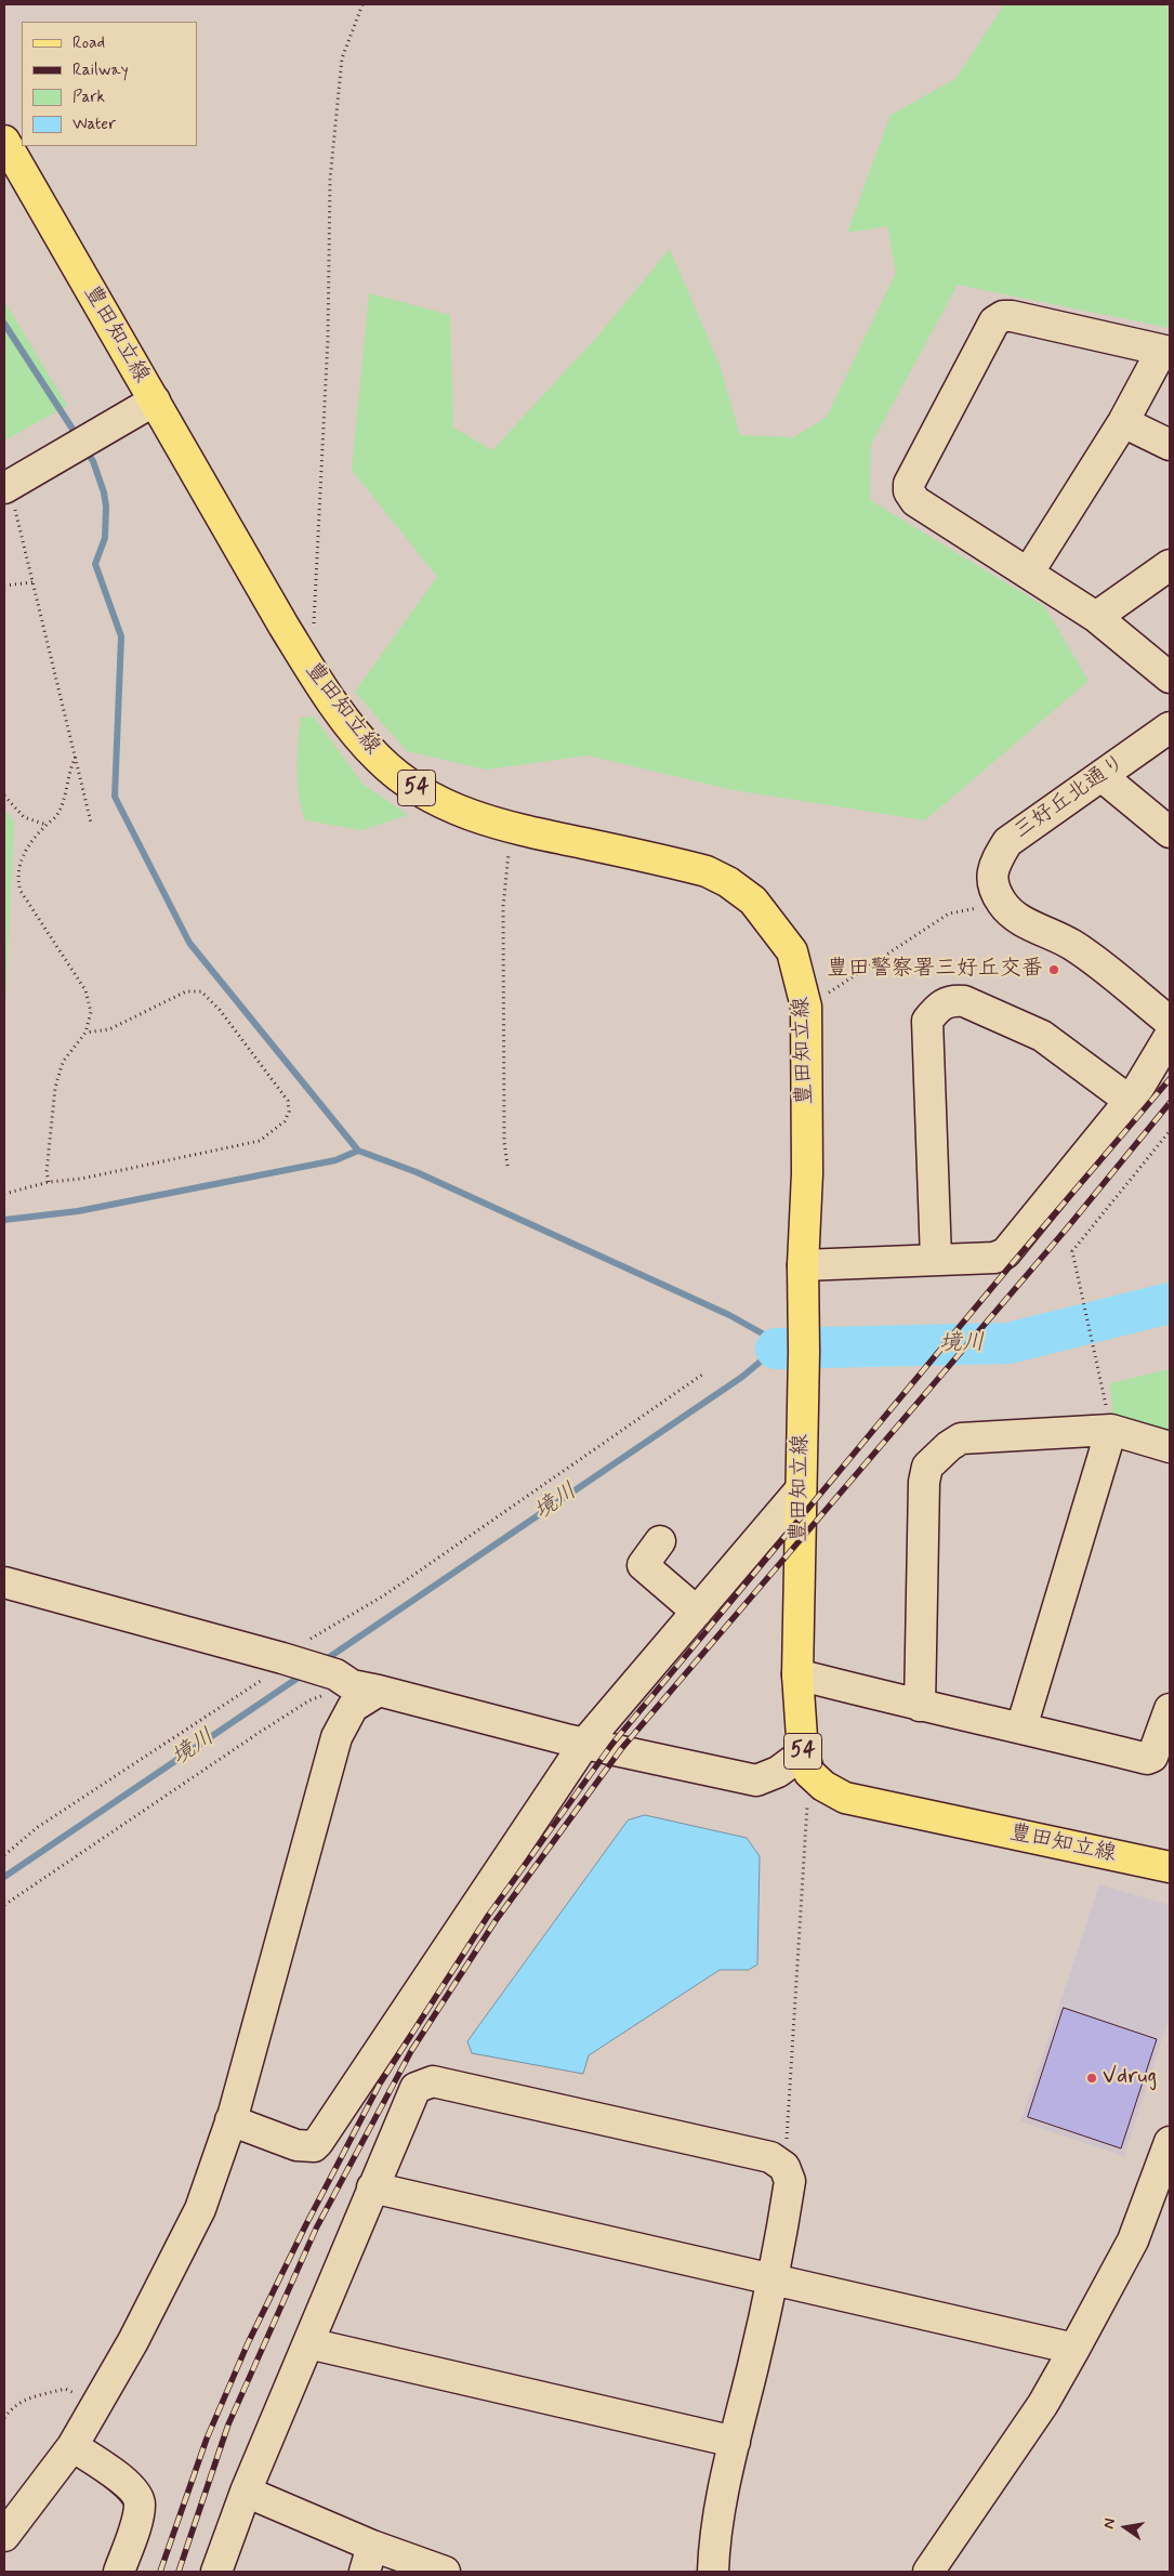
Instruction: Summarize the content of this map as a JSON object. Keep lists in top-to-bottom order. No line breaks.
{"streets":{"main road":["豊田知立線","54"],"street":["三好丘北通り"]},"water":["境川"],"places":["豊田警察署三好丘交番","Vdrug"],"legend":["Road","Railway","Park","Water"],"north":"left"}
